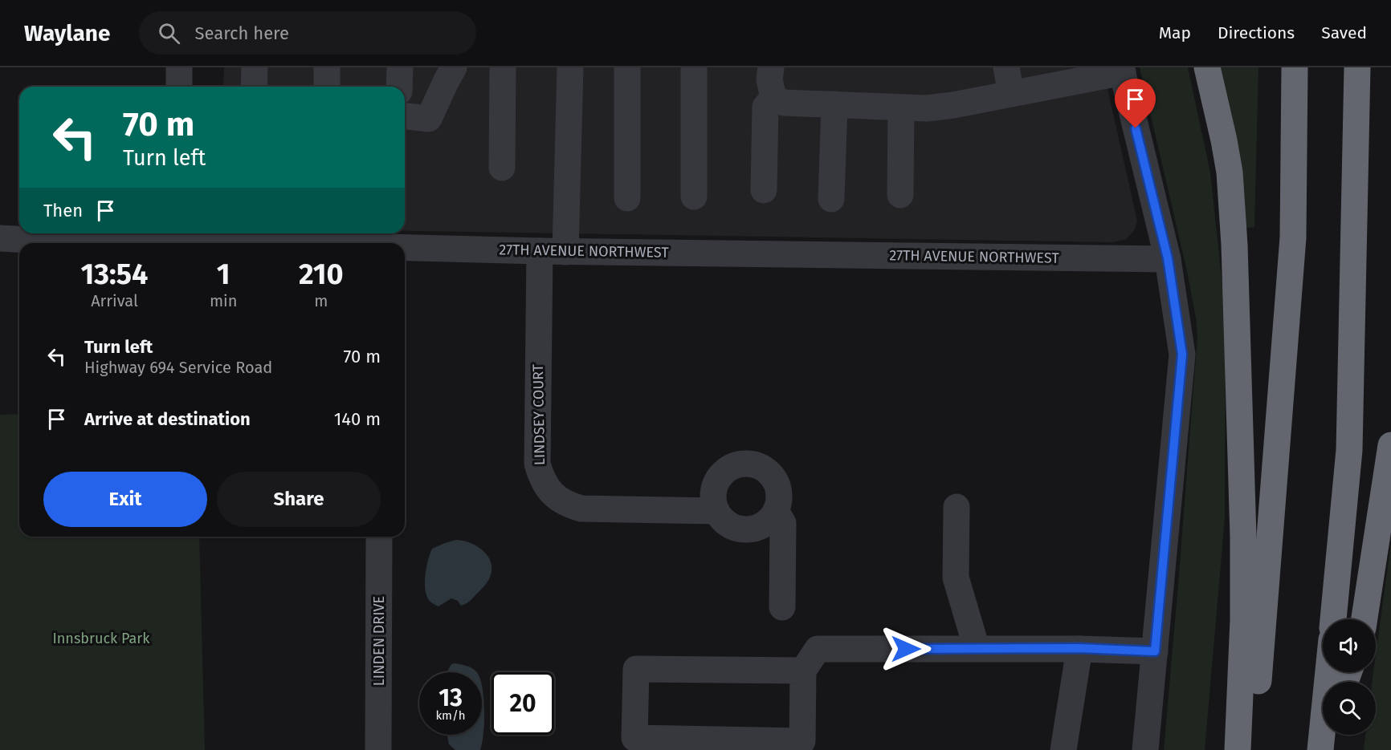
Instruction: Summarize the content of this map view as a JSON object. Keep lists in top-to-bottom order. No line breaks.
{"streets":{"street":["27TH AVENUE NORTHWEST","LINDSEY COURT","LINDEN DRIVE"]},"crossings":[["27TH AVENUE NORTHWEST","LINDSEY COURT"]],"parks":["Innsbruck Park"],"page":{"header":"Waylane","search":"Search here","nav":["Map","Directions","Saved"],"turn":["70 m","Turn left"],"then":"Then","eta":["13:54","Arrival","1","min","210","m"],"list":[{"name":"Turn left","note":"Highway 694 Service Road","value":"70 m"},{"name":"Arrive at destination","value":"140 m"}],"buttons":["Exit","Share"],"speed":"13 km/h","limit":"20"}}
